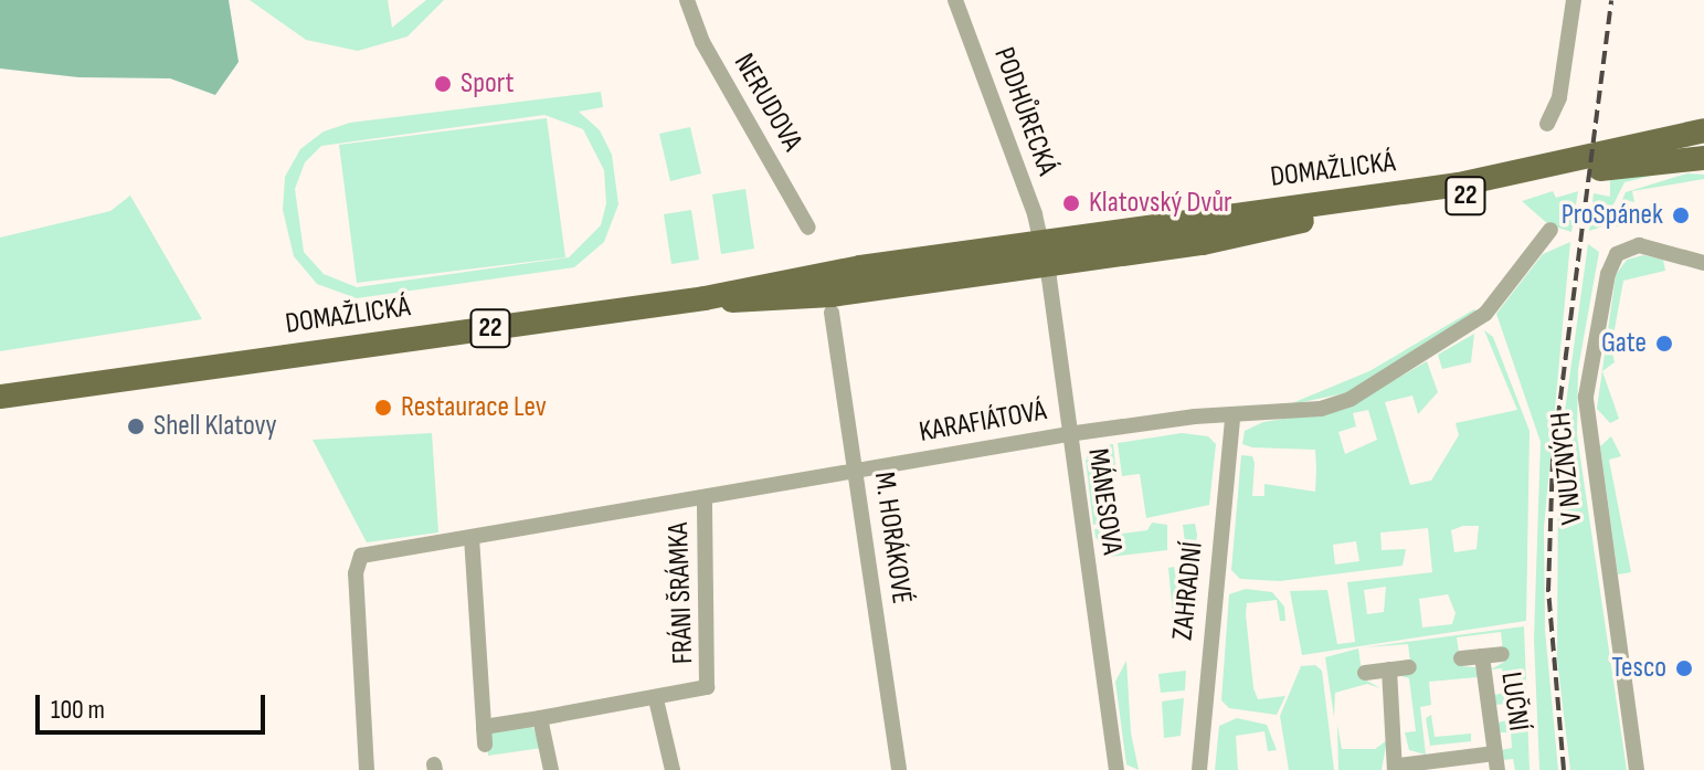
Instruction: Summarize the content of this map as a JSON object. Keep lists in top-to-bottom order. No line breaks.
{"streets":{"main road":["DOMAŽLICKÁ","22"],"street":["NERUDOVA","PODHŮRECKÁ","KARAFIÁTOVÁ","V NUZNÝCH","MÁNESOVA","M. HORÁKOVÉ","ZAHRADNÍ","FRÁNI ŠRÁMKA","LUČNÍ"]},"crossings":[["PODHŮRECKÁ","DOMAŽLICKÁ"],["PODHŮRECKÁ","MÁNESOVA"],["DOMAŽLICKÁ","MÁNESOVA"],["KARAFIÁTOVÁ","MÁNESOVA"],["KARAFIÁTOVÁ","M. HORÁKOVÉ"],["KARAFIÁTOVÁ","ZAHRADNÍ"],["KARAFIÁTOVÁ","FRÁNI ŠRÁMKA"]],"places":["Sport","Klatovský Dvůr","ProSpánek","Gate","Restaurace Lev","Shell Klatovy","Tesco"],"scale_bar":"100 m"}
